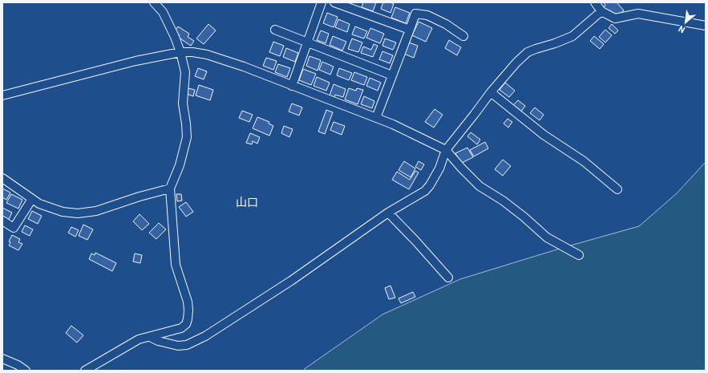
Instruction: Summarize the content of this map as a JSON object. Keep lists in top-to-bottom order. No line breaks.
{"districts":["山口"],"north":"bottom left"}
